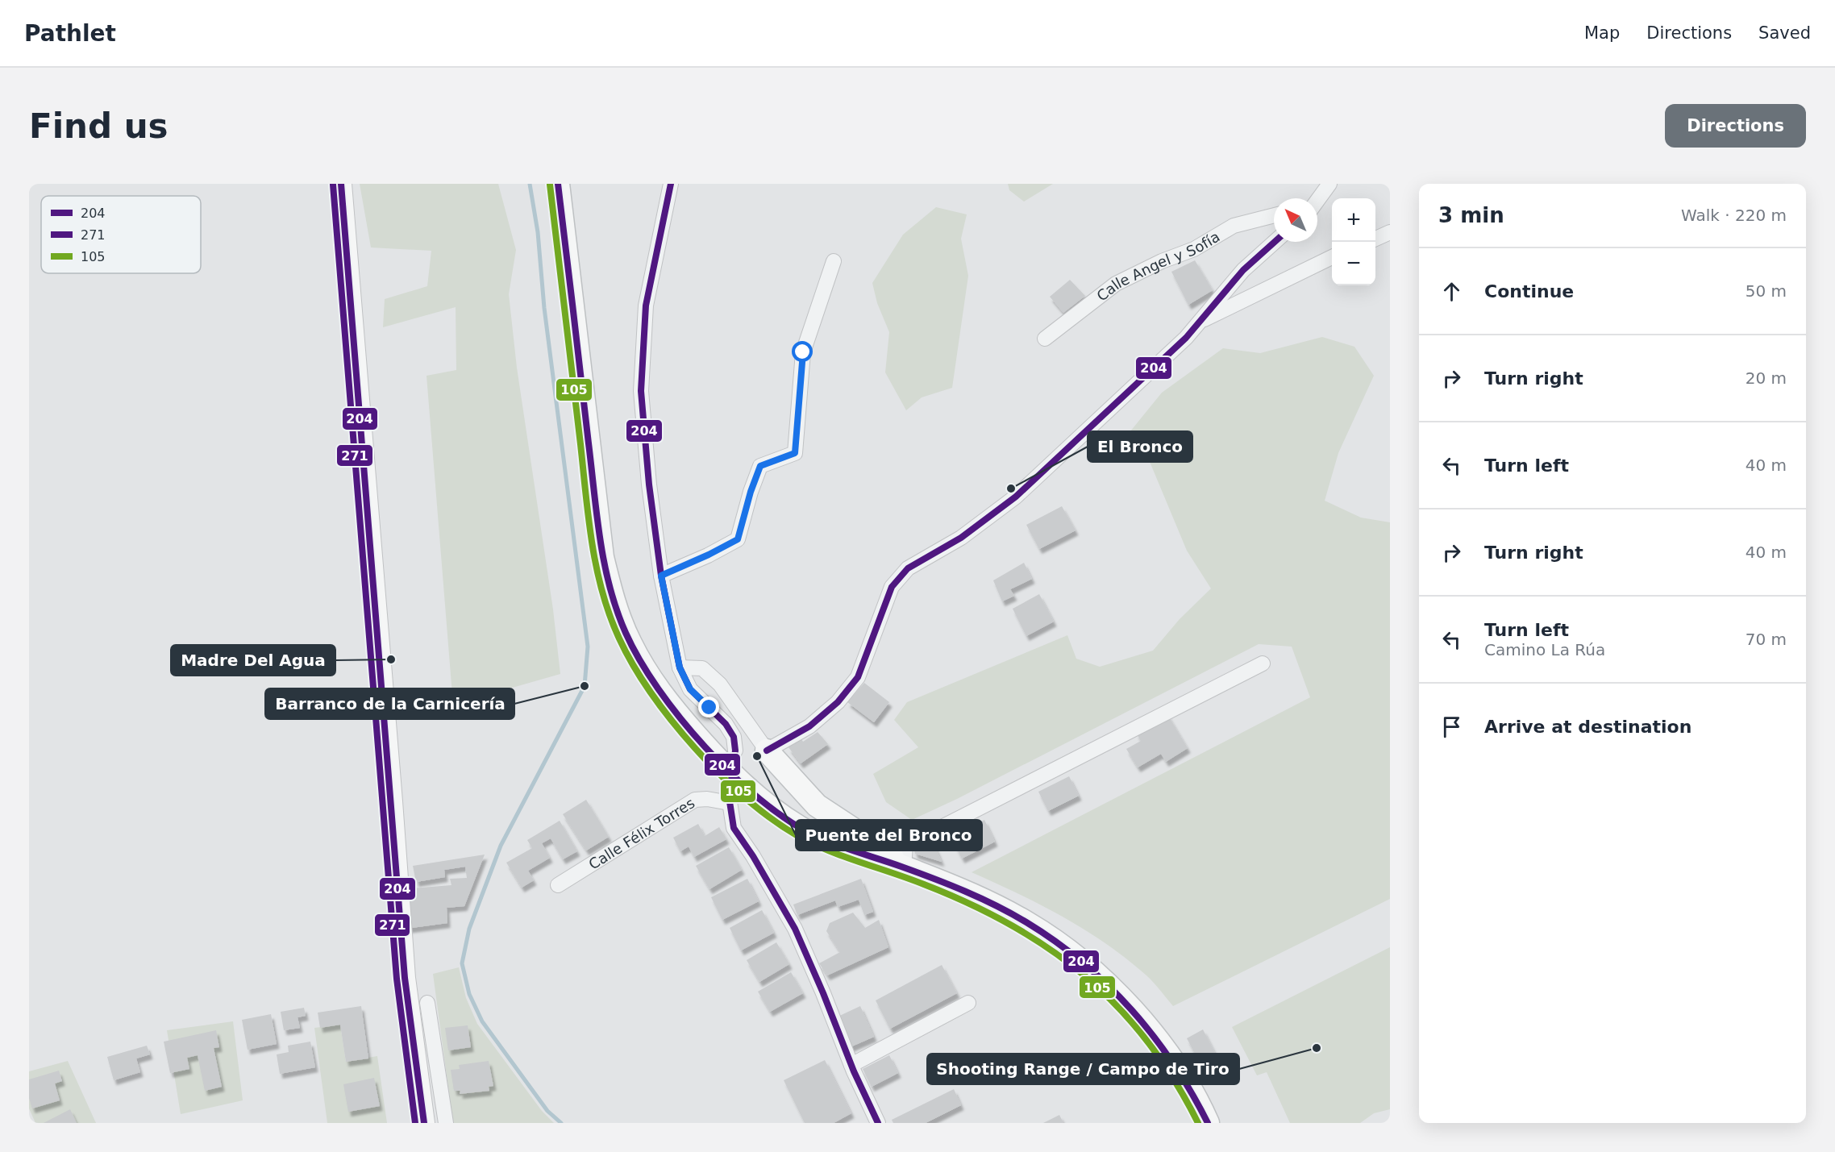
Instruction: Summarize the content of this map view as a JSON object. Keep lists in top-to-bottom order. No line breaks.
{"streets":{"street":["Calle Angel y Sofía","Calle Félix Torres"]},"places":["El Bronco","Madre Del Agua","Barranco de la Carnicería","Puente del Bronco","Shooting Range / Campo de Tiro"],"lines":["transit line 204","transit line 271","transit line 105"],"legend":["204","271","105"],"north":"top left","page":{"header":"Pathlet","nav":["Map","Directions","Saved"],"buttons":"Directions","title":"Find us","heading":["3 min","Walk · 220 m"],"map_buttons":["+","−"],"list":[["Continue","50 m"],["Turn right","20 m"],["Turn left","40 m"],["Turn right","40 m"],["Turn left","Camino La Rúa","70 m"],"Arrive at destination"]}}
